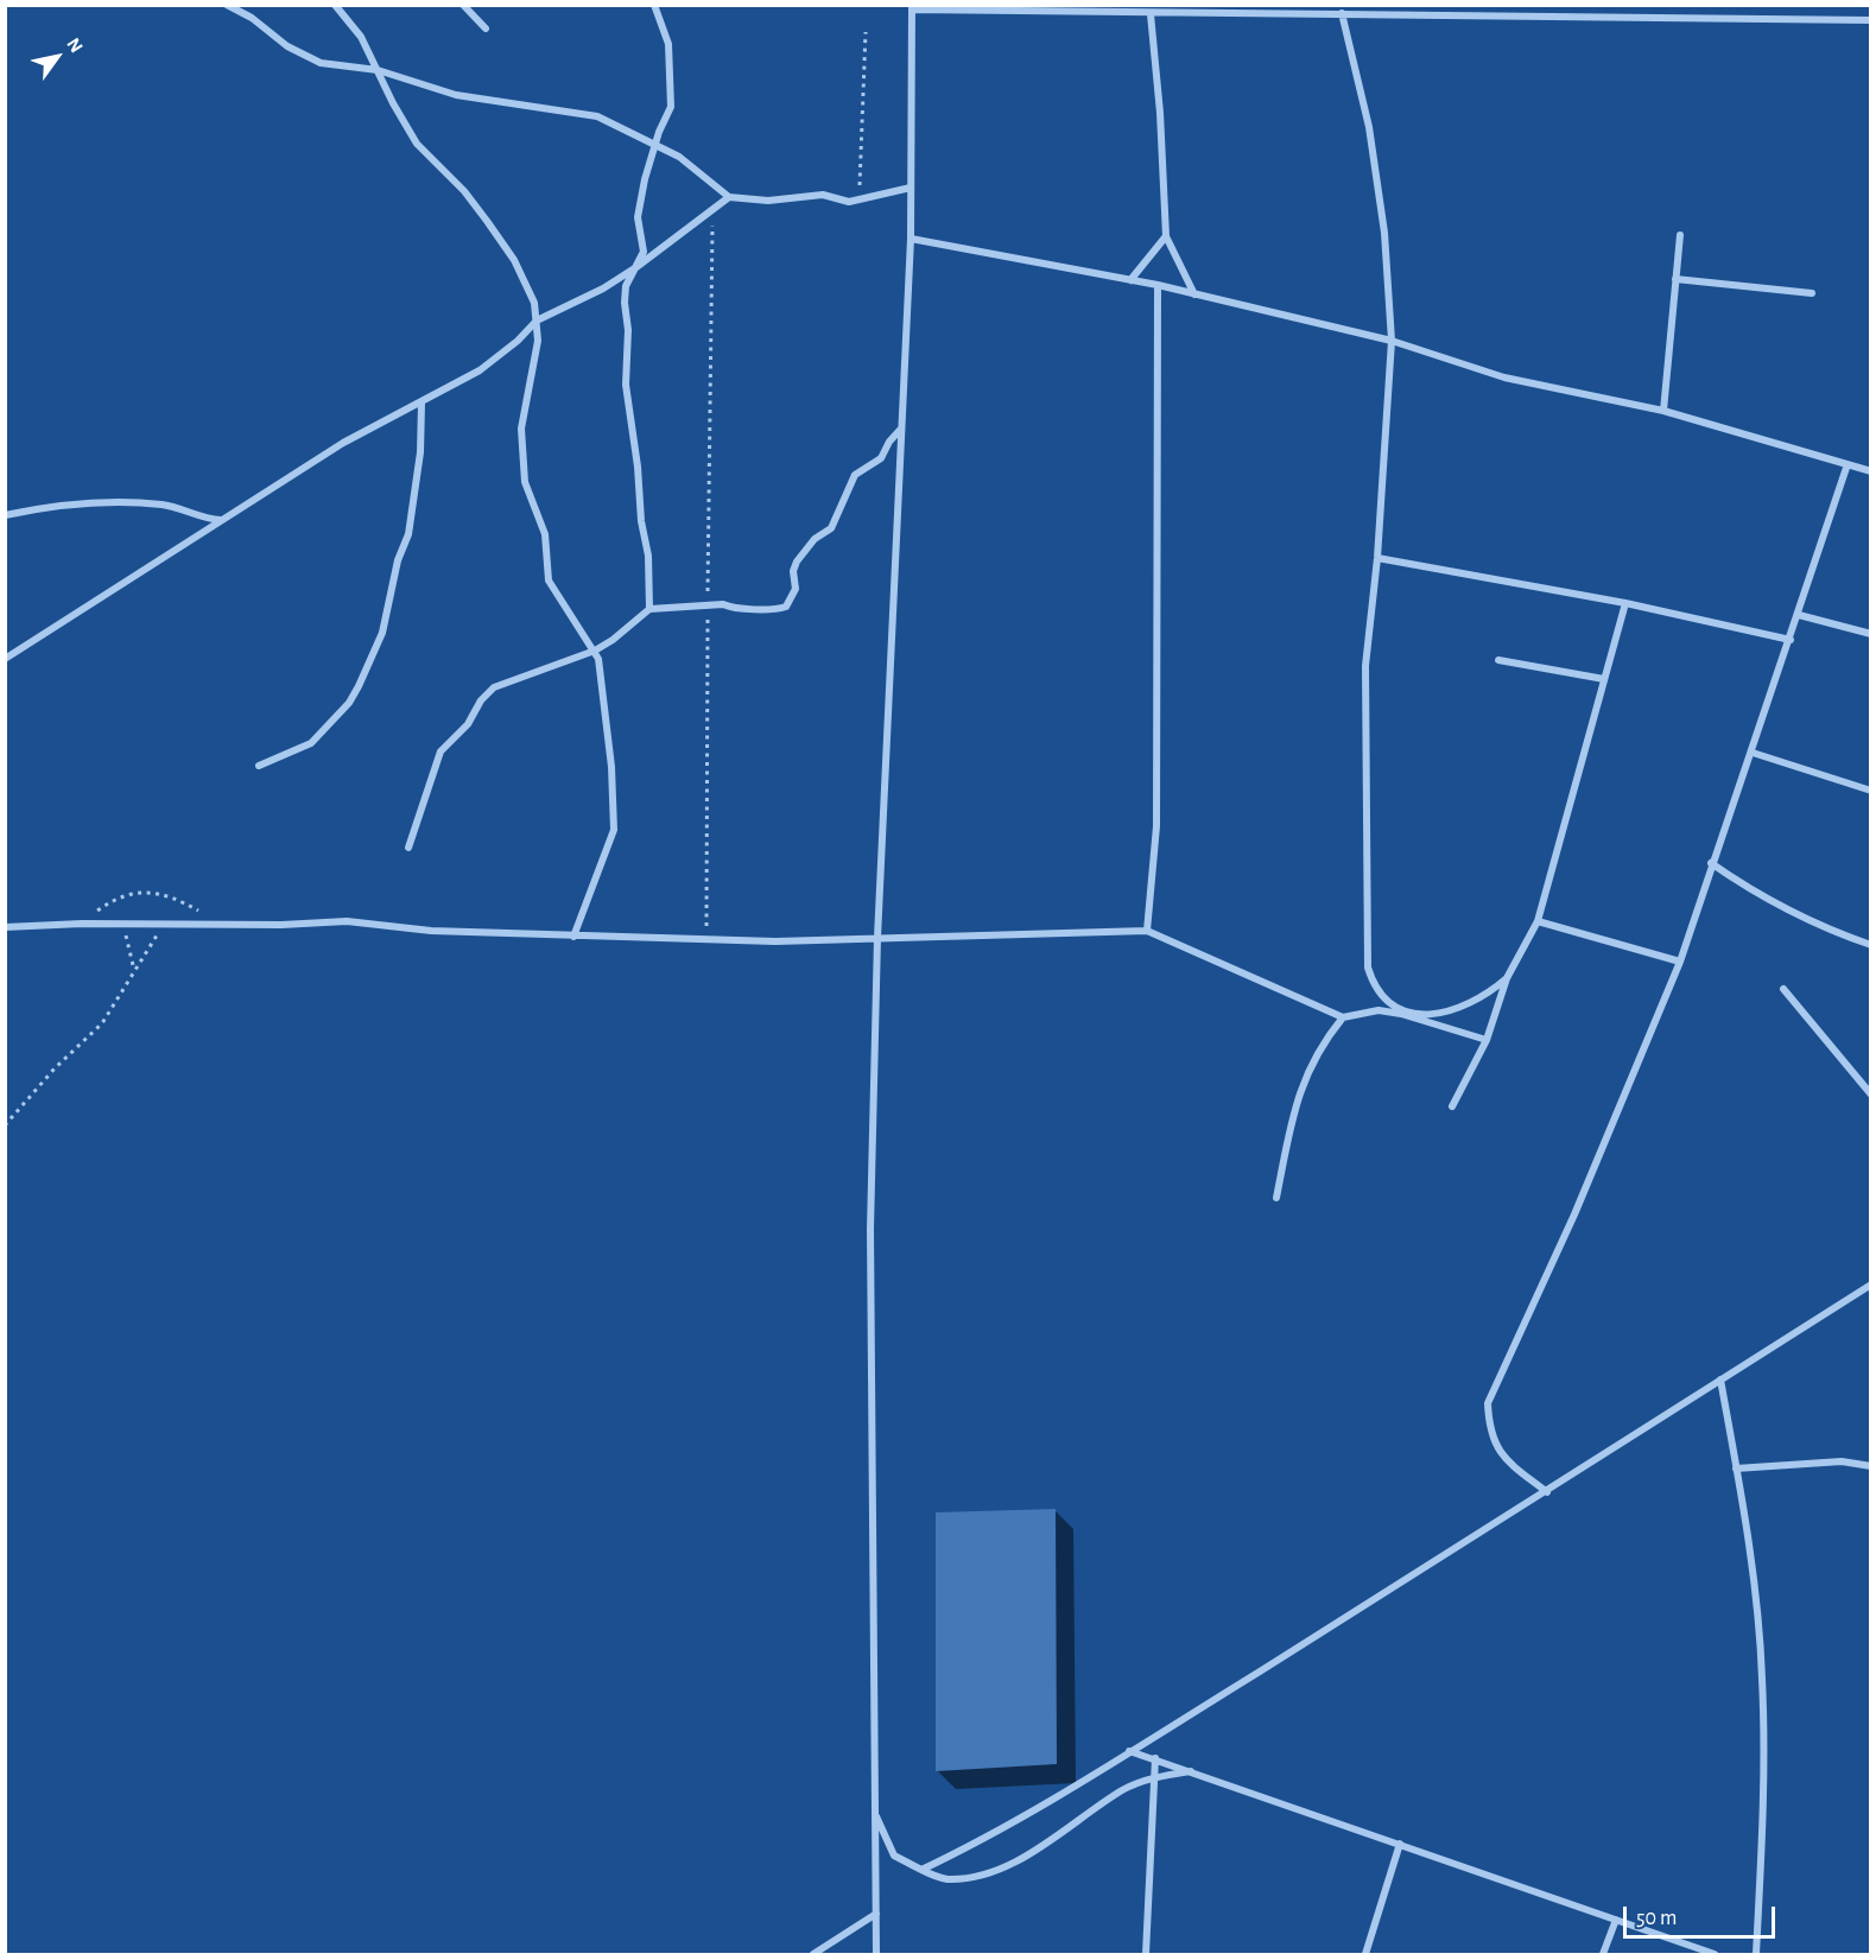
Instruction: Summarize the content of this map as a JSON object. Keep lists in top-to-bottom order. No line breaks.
{"scale_bar":"50 m","north":"top right"}
